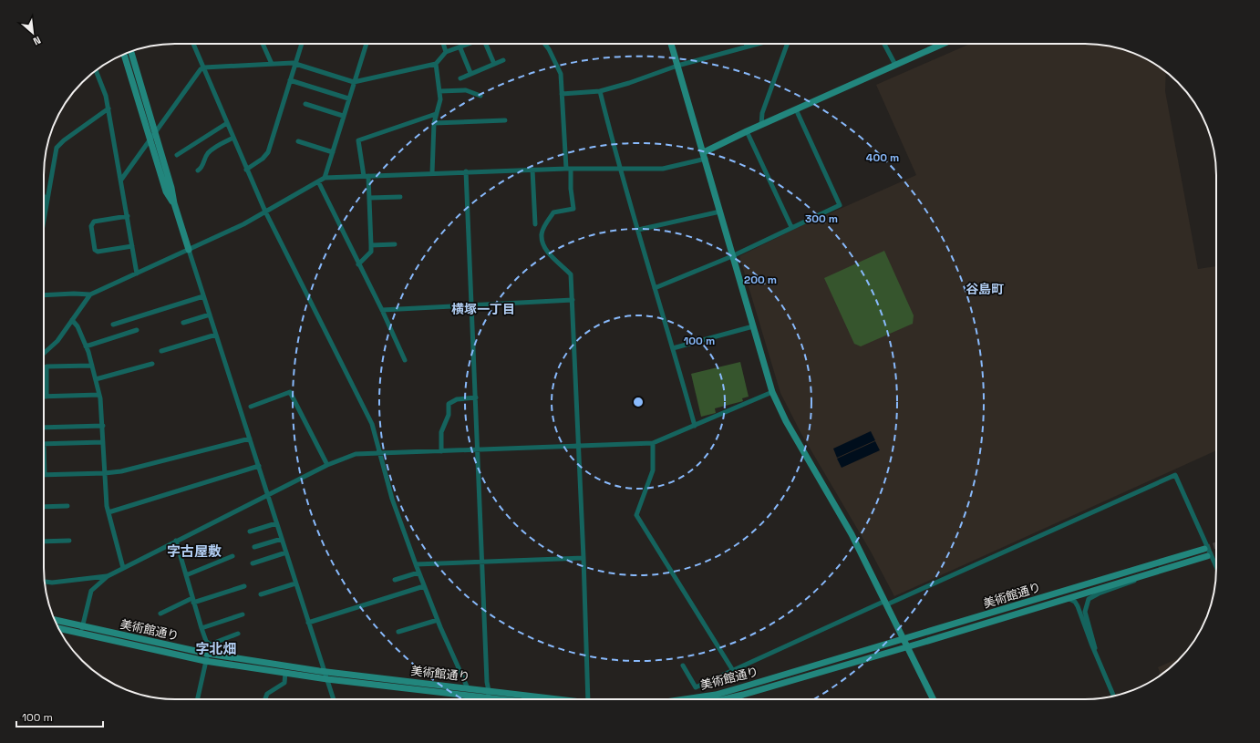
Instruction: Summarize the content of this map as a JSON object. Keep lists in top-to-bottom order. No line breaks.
{"streets":{"street":["美術館通り"]},"districts":["谷島町","横塚一丁目","字古屋敷","字北畑"],"scale_bar":"100 m","north":"bottom right","rings":["400 m","300 m","200 m","100 m"]}
